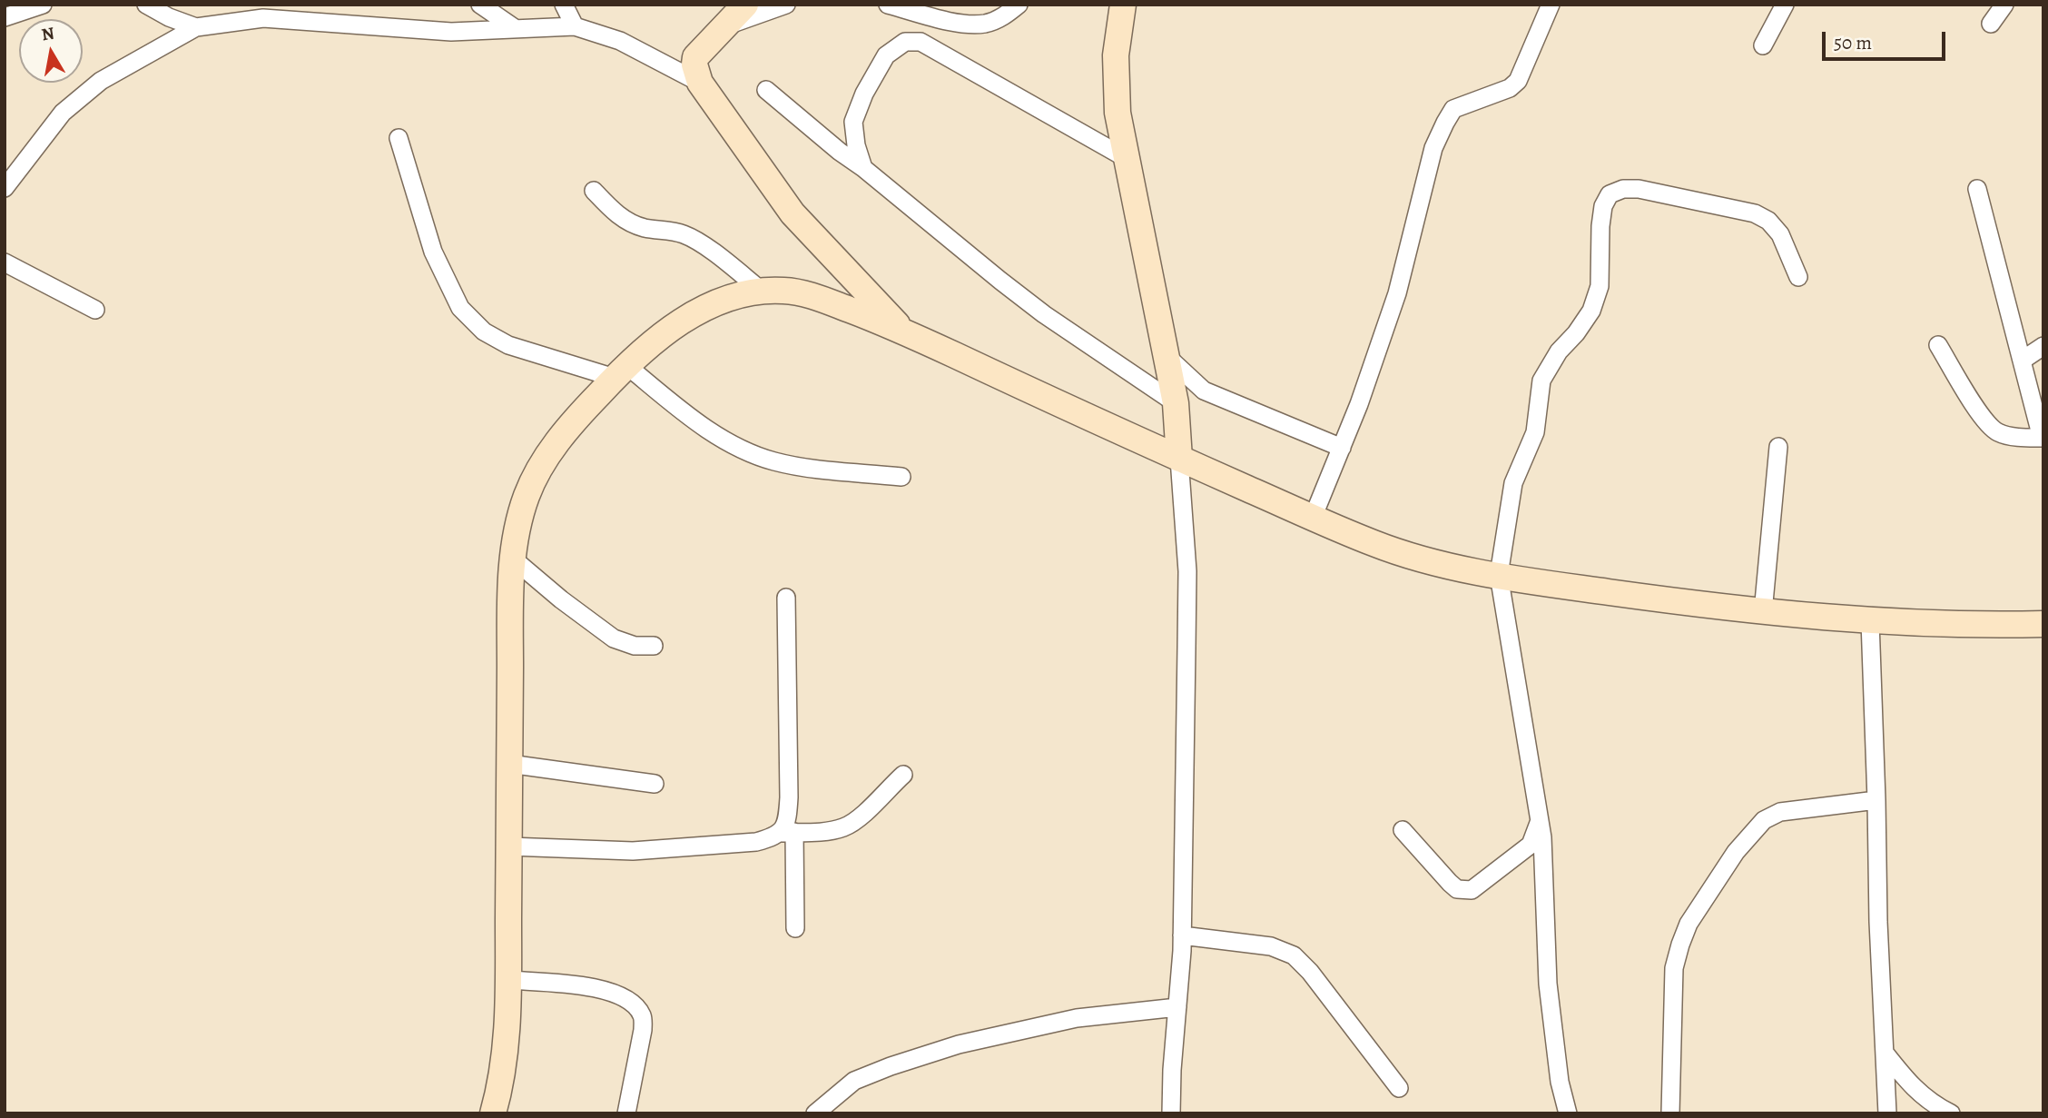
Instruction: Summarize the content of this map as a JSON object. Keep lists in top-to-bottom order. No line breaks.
{"scale_bar":"50 m","north":"top"}
